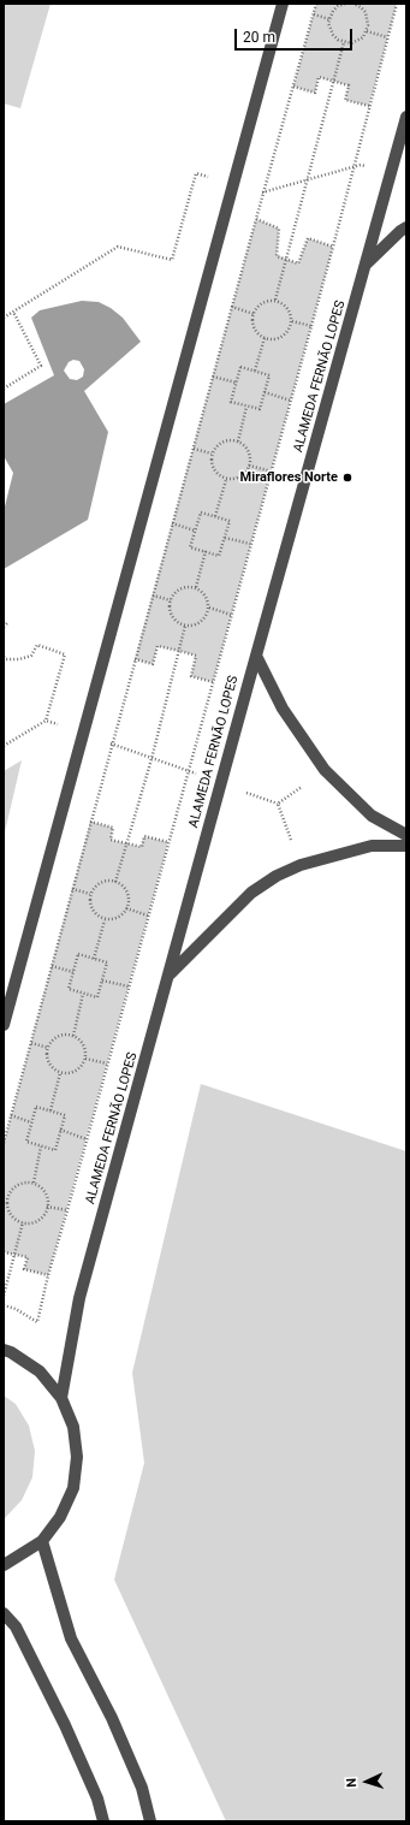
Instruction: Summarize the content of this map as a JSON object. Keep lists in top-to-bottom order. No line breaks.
{"streets":{"street":["ALAMEDA FERNÃO LOPES"]},"places":["Miraflores Norte"],"scale_bar":"20 m","north":"left"}
